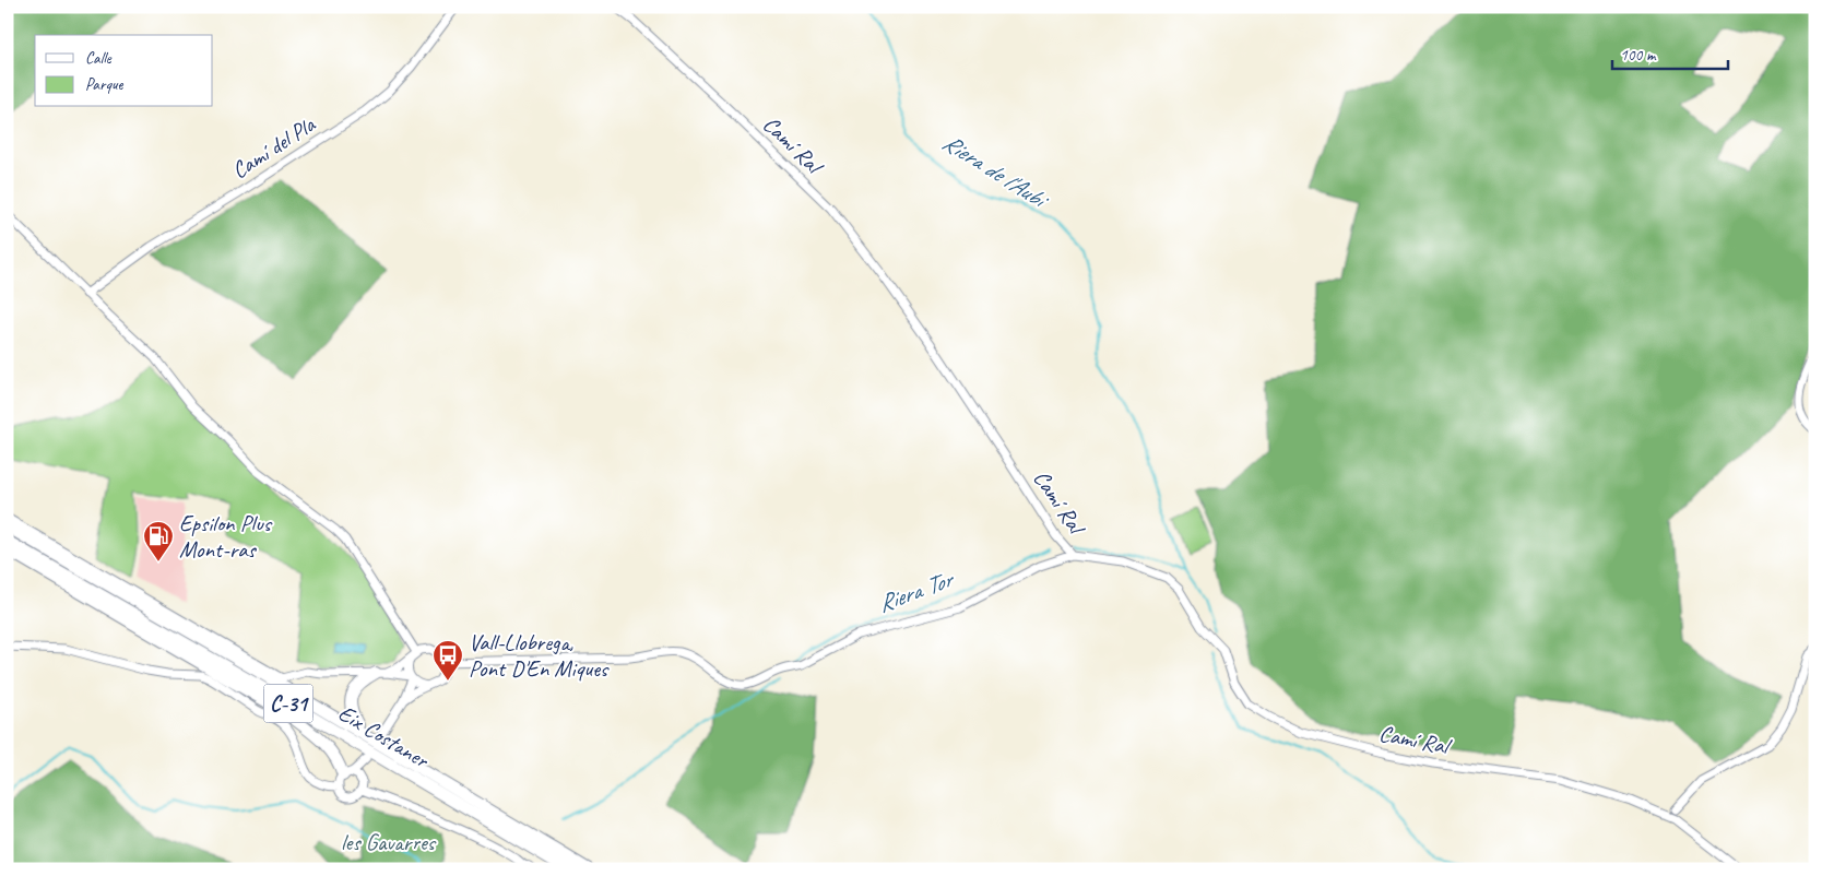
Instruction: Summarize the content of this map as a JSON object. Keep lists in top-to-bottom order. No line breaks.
{"streets":{"highway":["C-31","Eix Costaner"],"street":["Camí Ral","Camí del Pla"]},"water":["Riera de l'Aubi","Riera Tor"],"parks":["les Gavarres"],"places":{"fuel station":["Epsilon Plus Mont-ras"],"bus stop":["Vall-Llobrega, Pont D'En Miques"]},"legend":["Calle","Parque"],"scale_bar":"100 m"}
